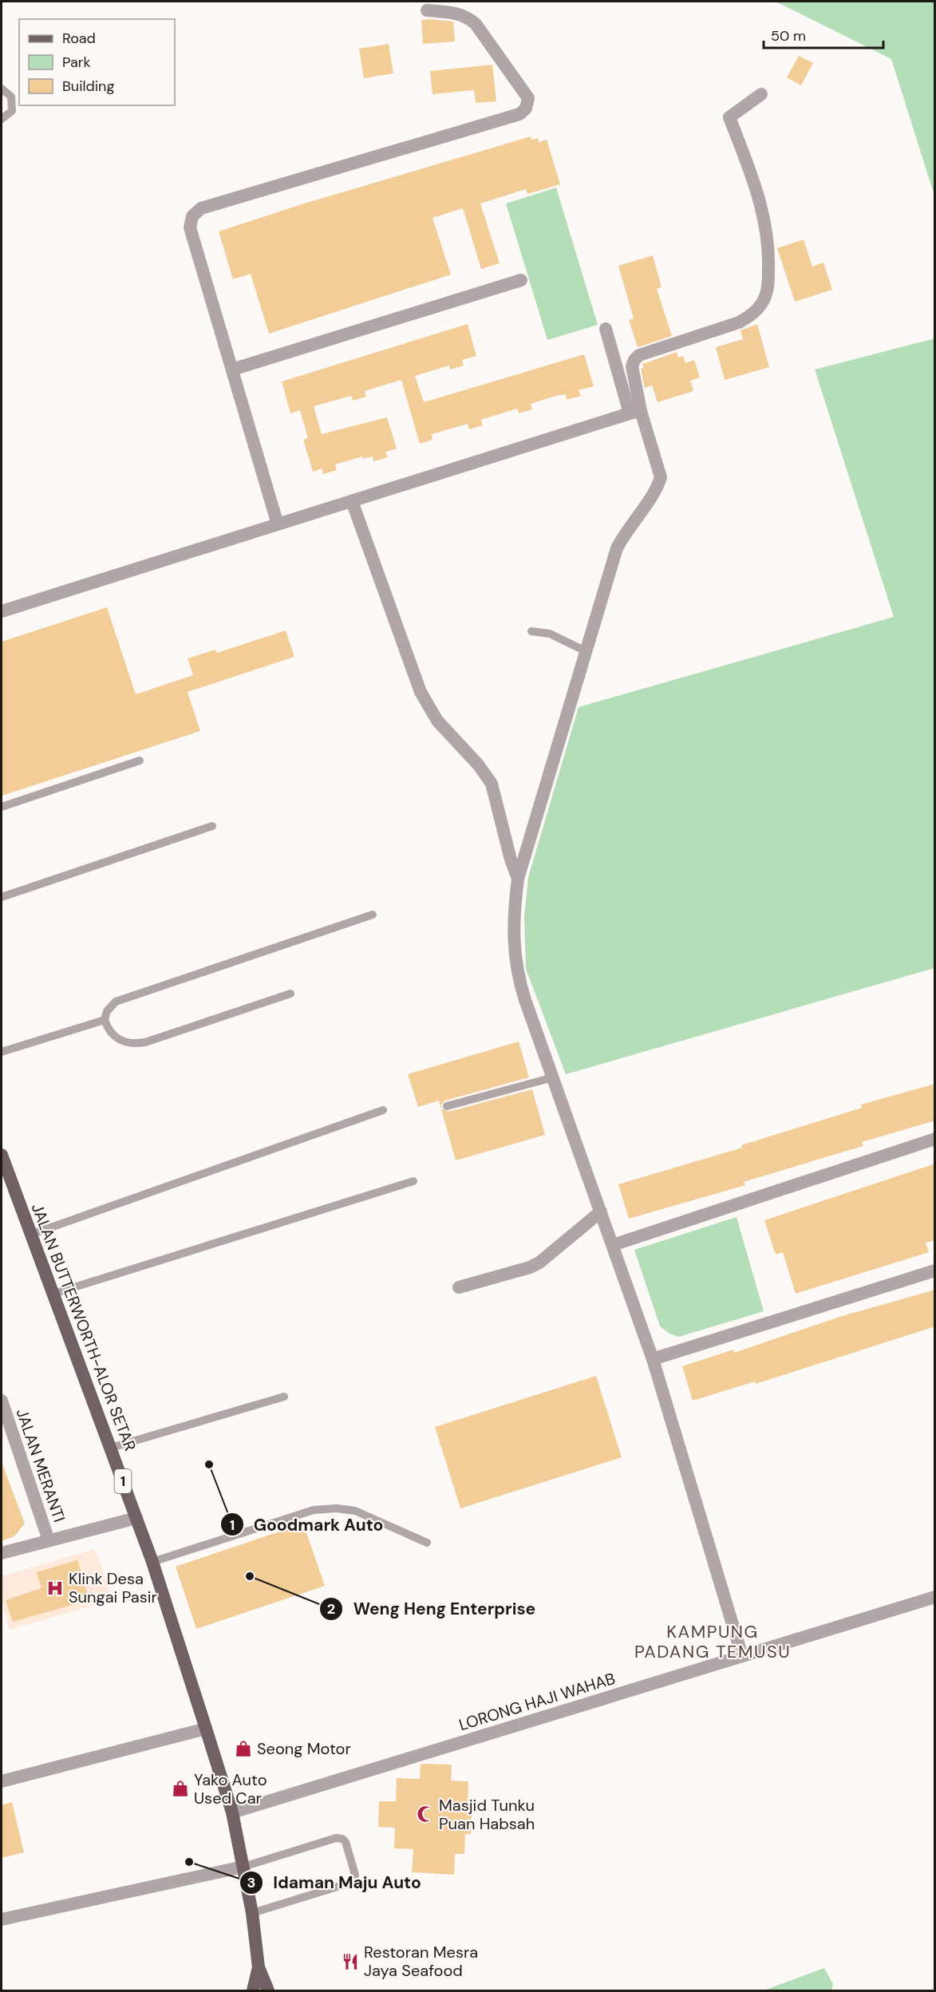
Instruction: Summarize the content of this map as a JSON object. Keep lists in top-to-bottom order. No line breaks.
{"streets":{"main road":["JALAN BUTTERWORTH-ALOR SETAR","1"],"street":["JALAN MERANTI","LORONG HAJI WAHAB"]},"crossings":[["JALAN BUTTERWORTH-ALOR SETAR","1"],["JALAN BUTTERWORTH-ALOR SETAR","LORONG HAJI WAHAB"],["1","LORONG HAJI WAHAB"]],"districts":["KAMPUNG PADANG TEMUSU"],"places":{"other":["Goodmark Auto","Weng Heng Enterprise","Idaman Maju Auto"],"hospital":["Klink Desa Sungai Pasir"],"shop":["Seong Motor","Yako Auto Used Car"],"mosque":["Masjid Tunku Puan Habsah"],"restaurant":["Restoran Mesra Jaya Seafood"]},"legend":["Road","Park","Building"],"scale_bar":"50 m"}
